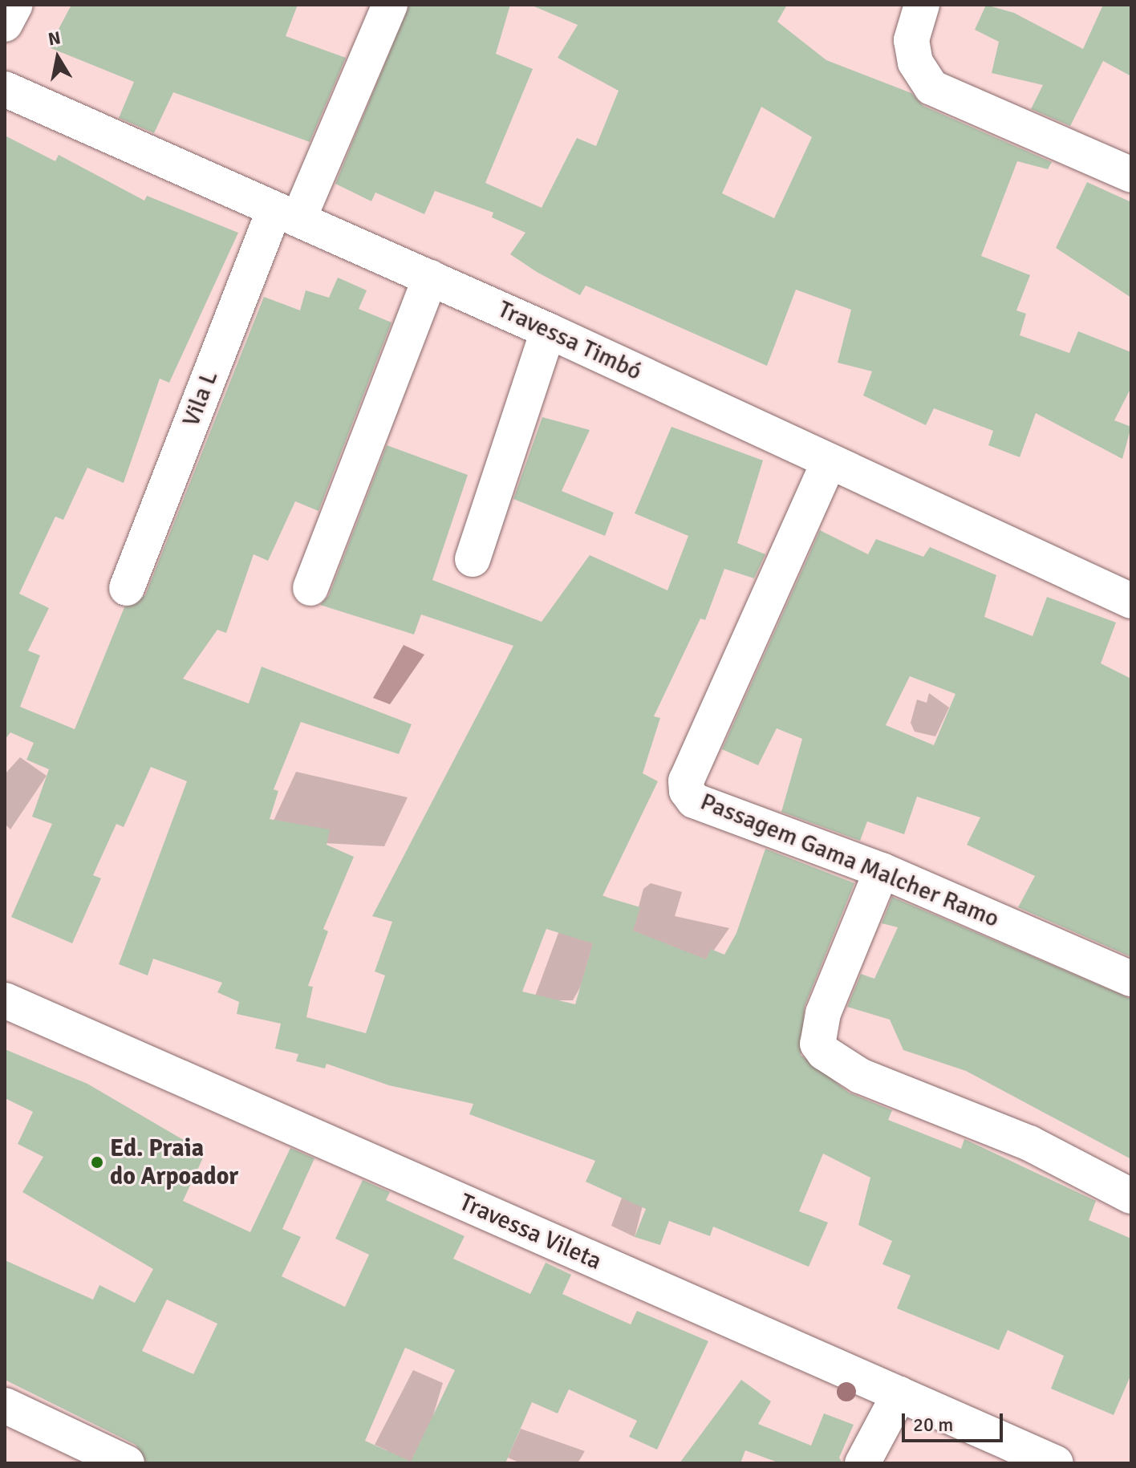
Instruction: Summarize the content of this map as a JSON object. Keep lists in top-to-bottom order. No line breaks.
{"streets":{"street":["Travessa Timbó","Vila L","Passagem Gama Malcher Ramo","Travessa Vileta"]},"crossings":[["Travessa Timbó","Vila L"],["Travessa Timbó","Passagem Gama Malcher Ramo"]],"places":["Ed. Praia do Arpoador"],"scale_bar":"20 m","north":"top"}
